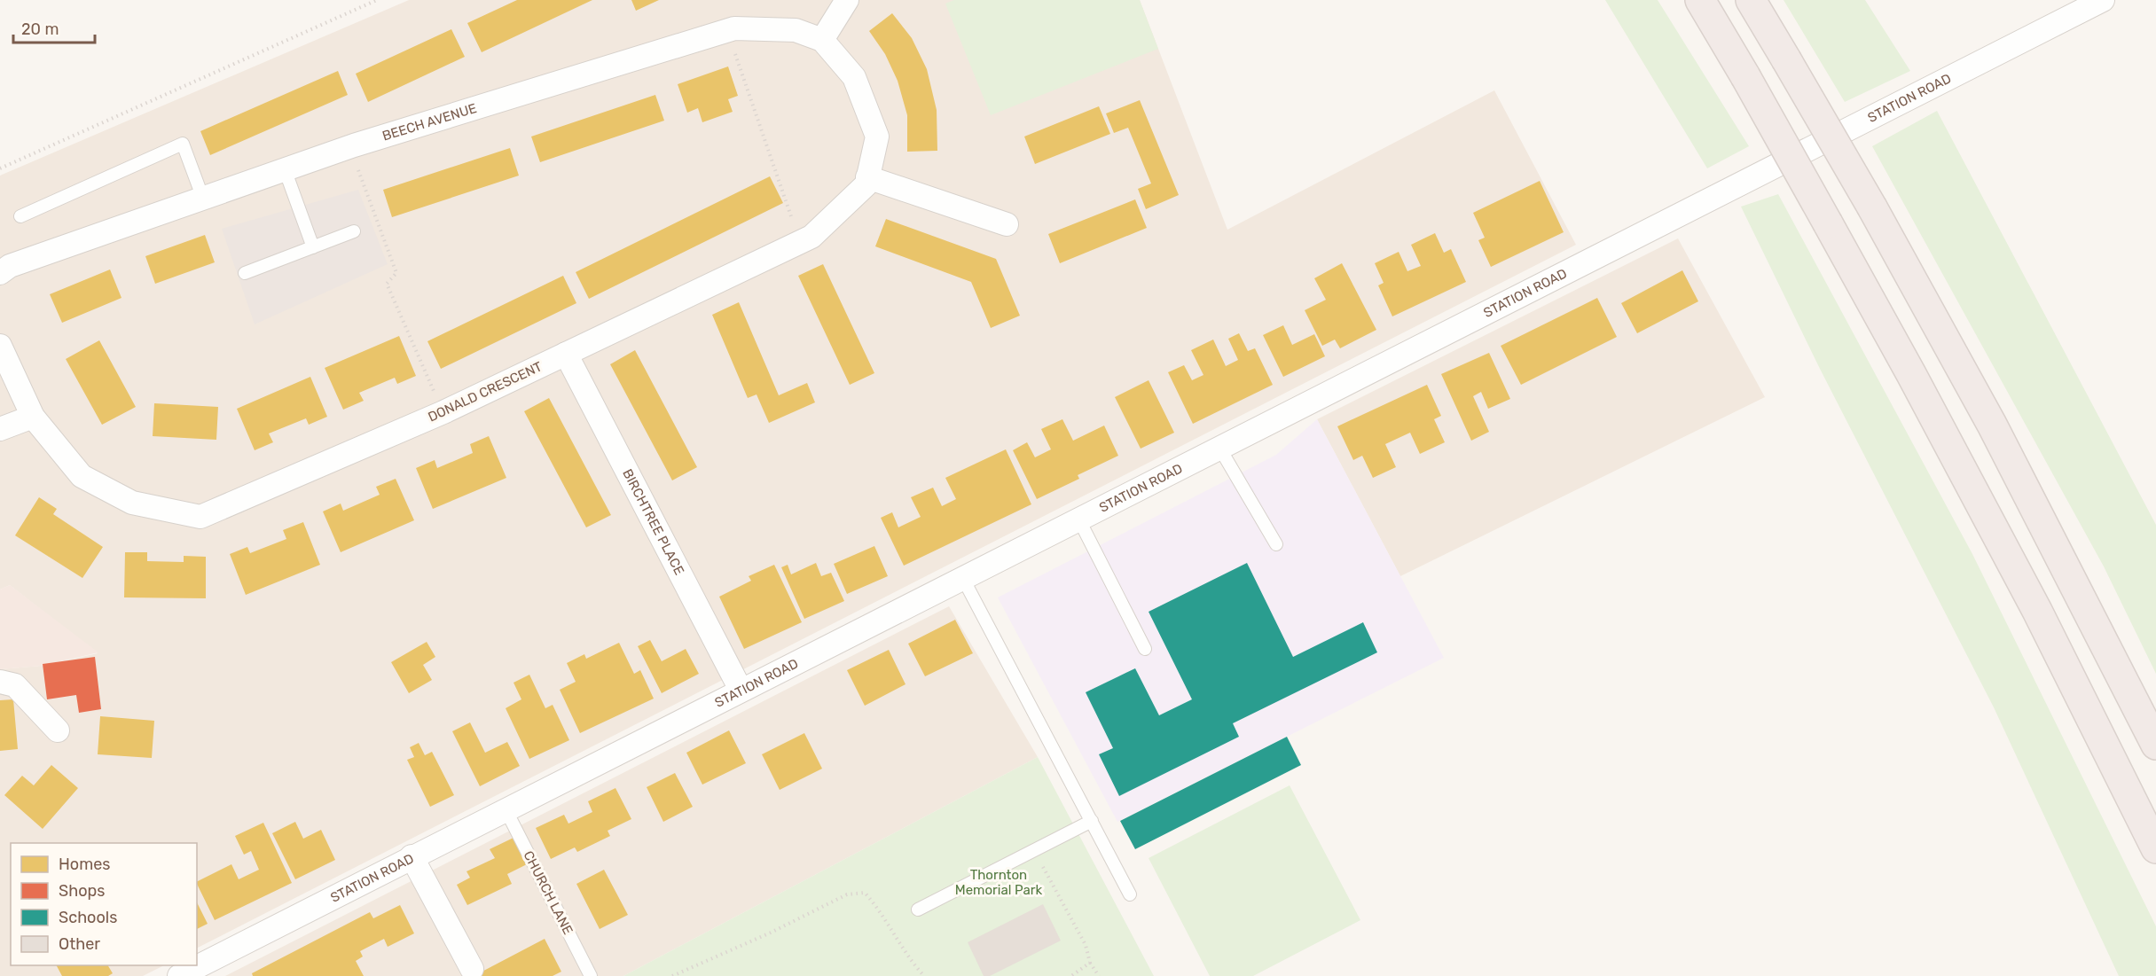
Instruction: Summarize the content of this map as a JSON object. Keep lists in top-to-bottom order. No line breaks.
{"streets":{"street":["STATION ROAD","BEECH AVENUE","DONALD CRESCENT","BIRCHTREE PLACE"],"lane":["CHURCH LANE"]},"crossings":[["STATION ROAD","BIRCHTREE PLACE"],["STATION ROAD","CHURCH LANE"],["BEECH AVENUE","DONALD CRESCENT"],["DONALD CRESCENT","BIRCHTREE PLACE"]],"parks":["Thornton Memorial Park"],"legend":["Homes","Shops","Schools","Other"],"scale_bar":"20 m"}
